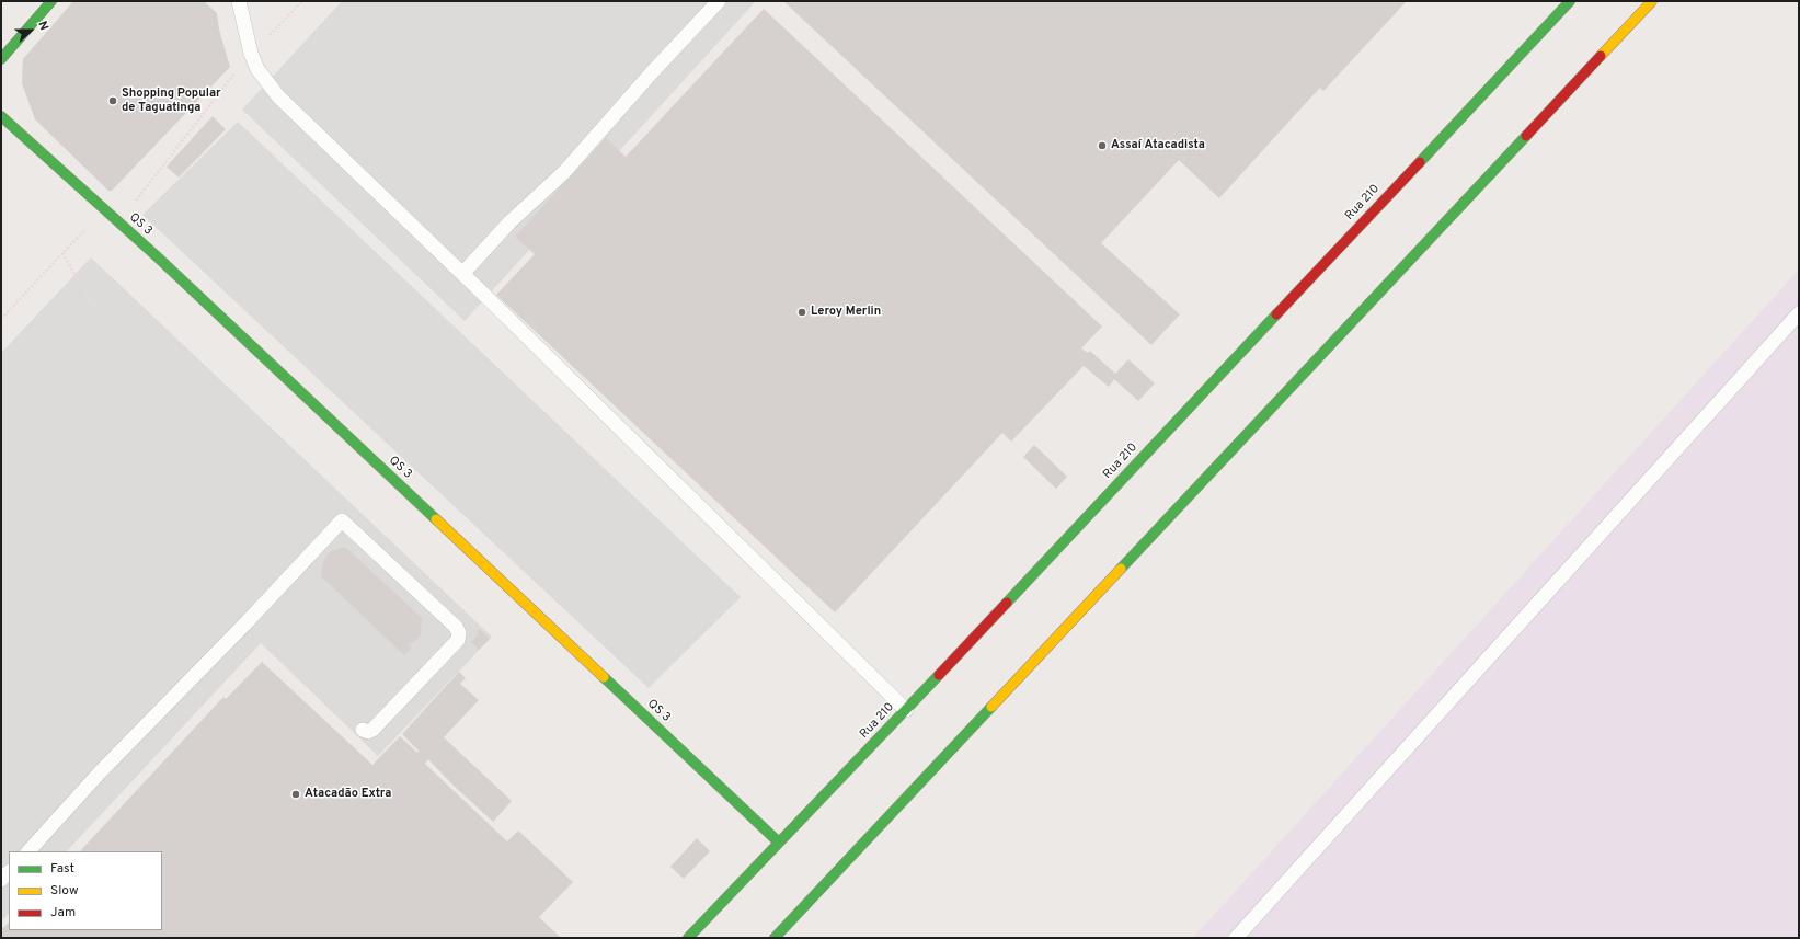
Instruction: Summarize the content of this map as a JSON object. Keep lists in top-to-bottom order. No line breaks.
{"streets":{"main road":["Rua 210","QS 3"]},"crossings":[["Rua 210","QS 3"]],"places":["Shopping Popular de Taguatinga","Assaí Atacadista","Leroy Merlin","Atacadão Extra"],"legend":["Fast","Slow","Jam"],"north":"right"}
